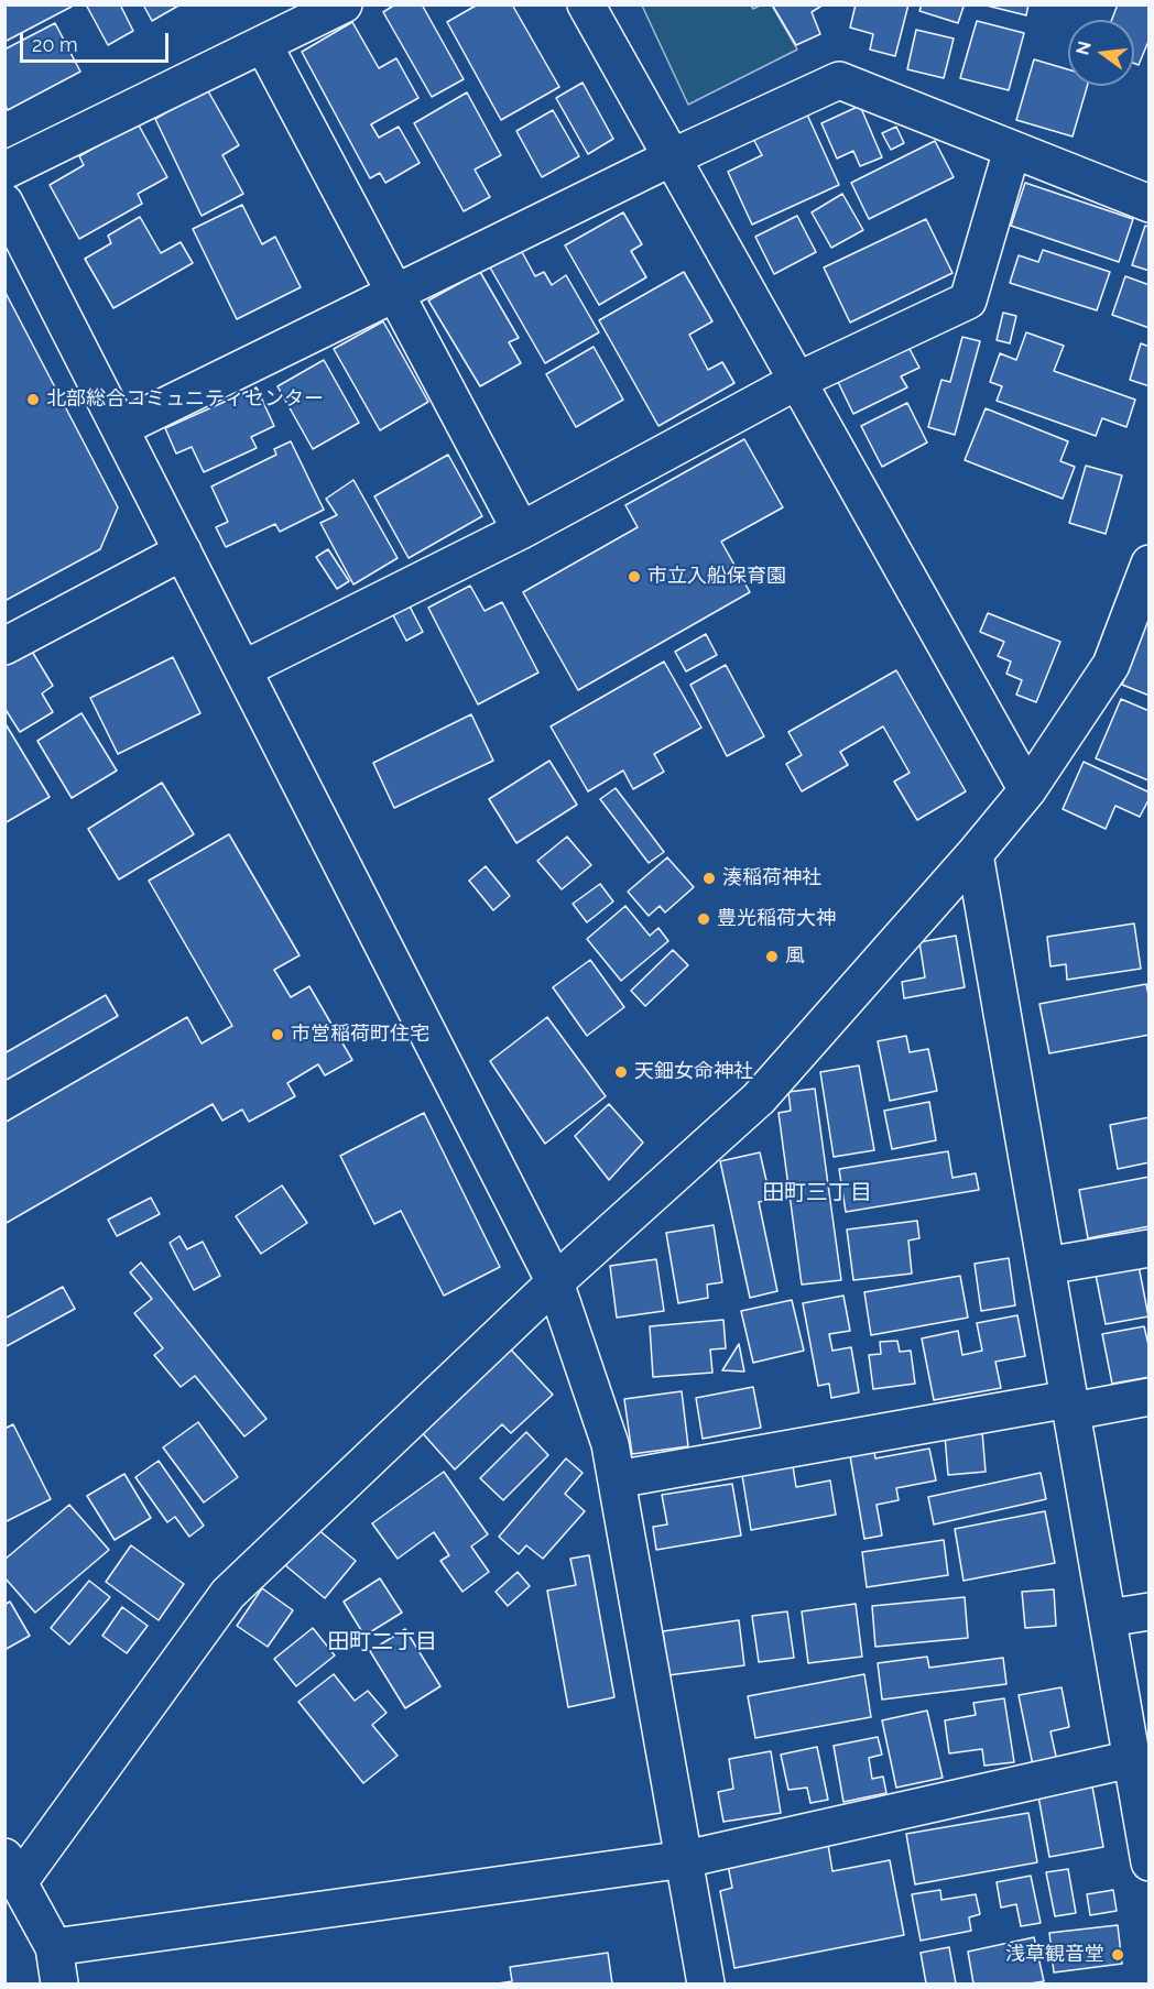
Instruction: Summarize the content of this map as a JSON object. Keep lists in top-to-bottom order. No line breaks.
{"districts":["田町三丁目","田町二丁目"],"places":["北部総合コミュニティセンター","市立入船保育園","湊稲荷神社","豊光稲荷大神","風","市営稲荷町住宅","天鈿女命神社","浅草観音堂"],"scale_bar":"20 m","north":"left"}
